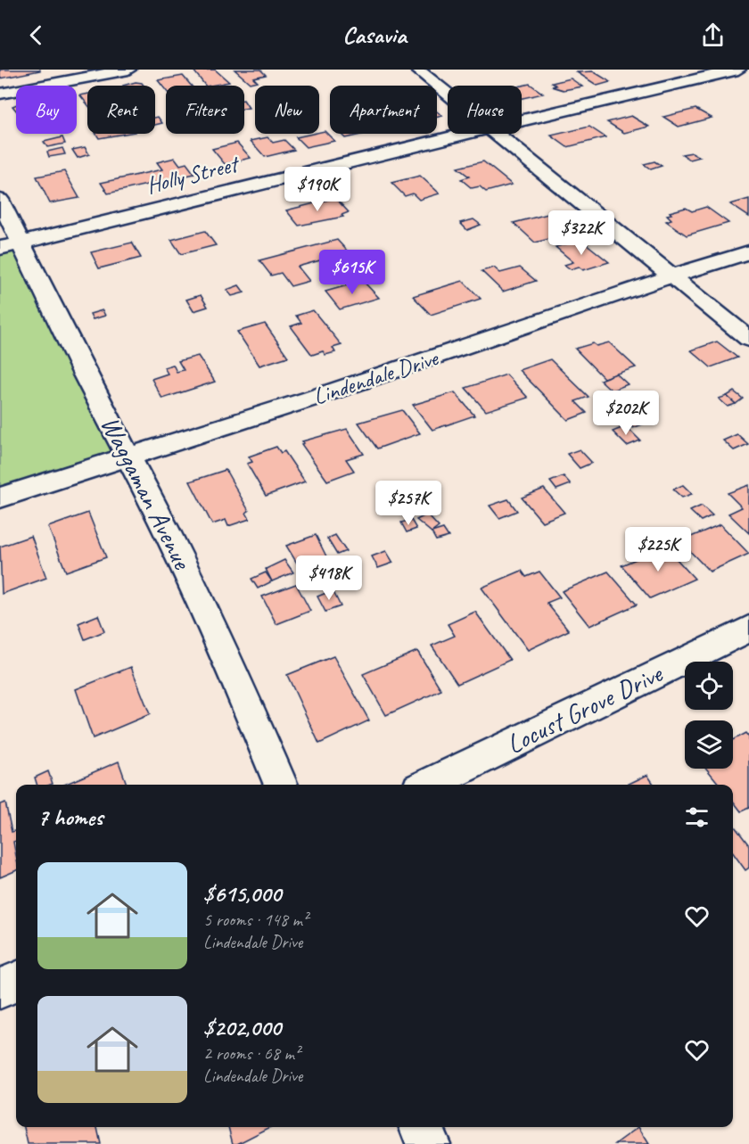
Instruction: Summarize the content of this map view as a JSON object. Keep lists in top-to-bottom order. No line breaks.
{"streets":{"street":["Holly Street","Lindendale Drive","Waggaman Avenue","Locust Grove Drive"]},"crossings":[["Holly Street","Waggaman Avenue"],["Lindendale Drive","Waggaman Avenue"]],"page":{"header":"Casavia","chip":["Buy","Rent","Filters","New","Apartment","House"],"price":["$190K","$322K","$615K","$202K","$257K","$225K","$418K"],"heading":"7 homes","list":[{"name":"$615,000","note":"5 rooms · 148 m² · Lindendale Drive"},{"name":"$202,000","note":"2 rooms · 68 m² · Lindendale Drive"}]}}
